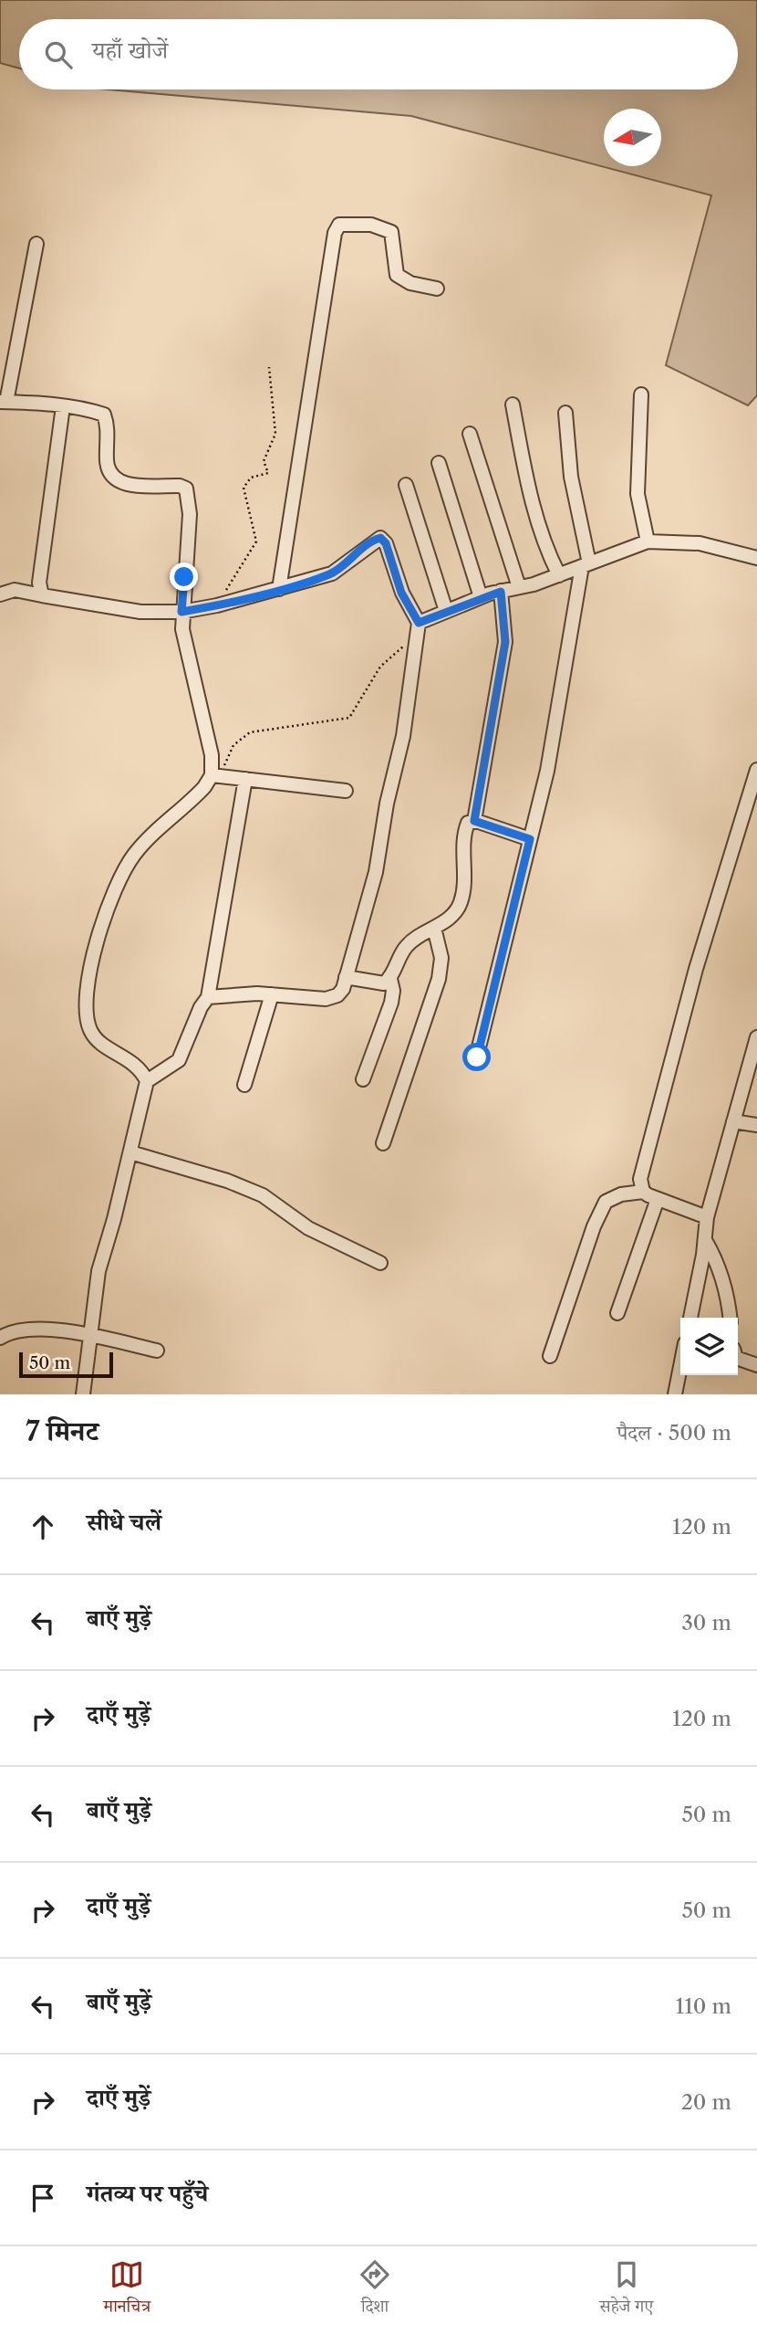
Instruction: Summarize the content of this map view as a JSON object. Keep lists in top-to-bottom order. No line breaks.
{"scale_bar":"50 m","north":"left","page":{"search":"यहाँ खोजें","scale":"50 m","heading":["7 मिनट","पैदल · 500 m"],"list":[["सीधे चलें","120 m"],["बाएँ मुड़ें","30 m"],["दाएँ मुड़ें","120 m"],["बाएँ मुड़ें","50 m"],["दाएँ मुड़ें","50 m"],["बाएँ मुड़ें","110 m"],["दाएँ मुड़ें","20 m"],"गंतव्य पर पहुँचे"],"nav":["मानचित्र","दिशा","सहेजे गए"]}}
